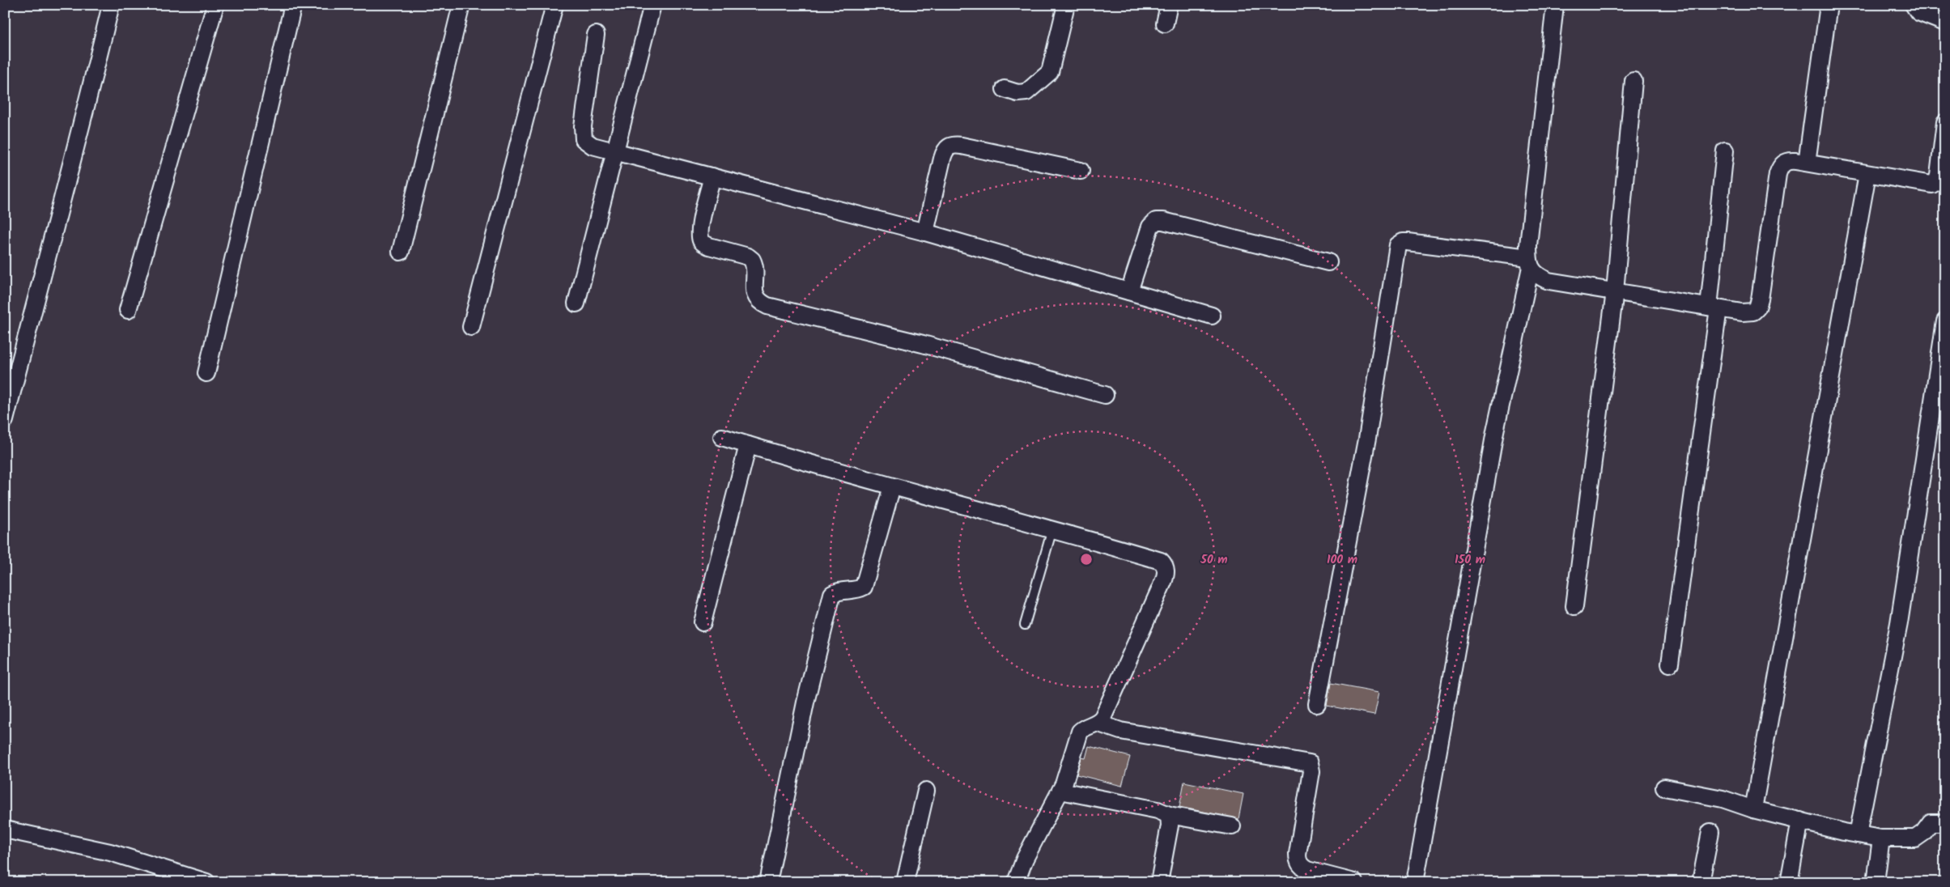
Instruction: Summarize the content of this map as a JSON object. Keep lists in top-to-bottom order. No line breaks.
{"rings":["50 m","100 m","150 m"]}
